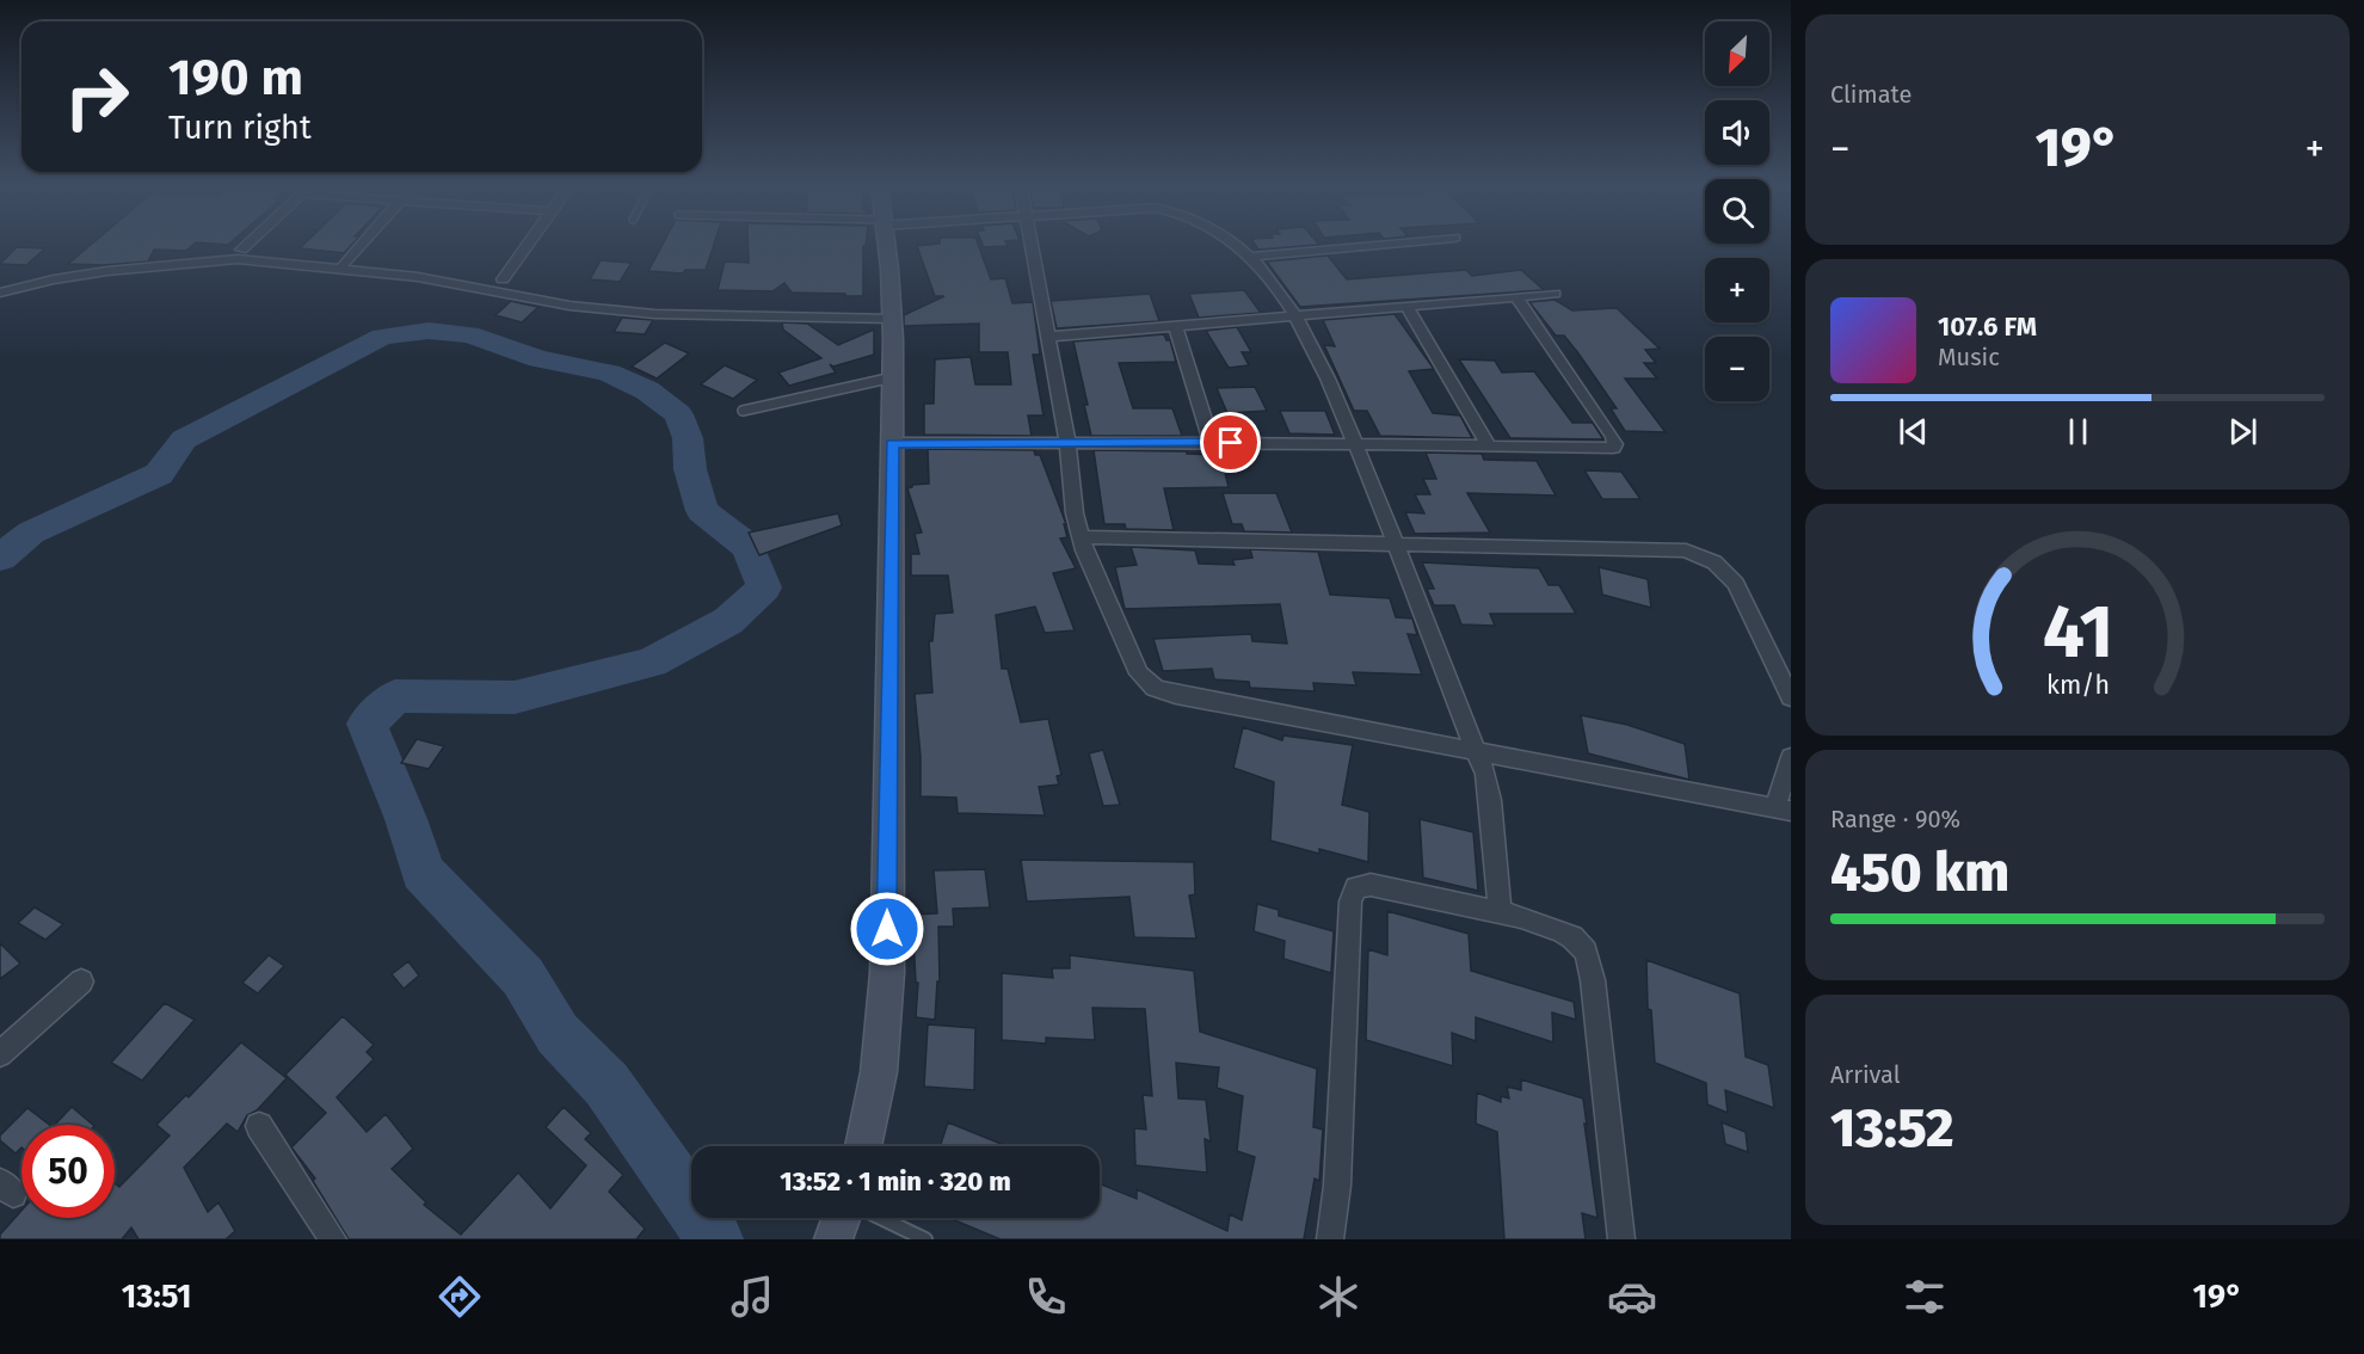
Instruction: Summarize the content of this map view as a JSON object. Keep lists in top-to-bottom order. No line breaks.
{"north":"bottom left","page":{"tile":["Climate",["Range · 90%","450 km"],["Arrival","13:52"]],"map_buttons":["+","−"],"turn":["190 m","Turn right"],"heat":["−","19°","+"],"song":["107.6 FM","Music"],"limit":"50","trip":"13:52 · 1 min · 320 m","tabs":["13:51","19°"],"gauge":["41","km/h"]}}
